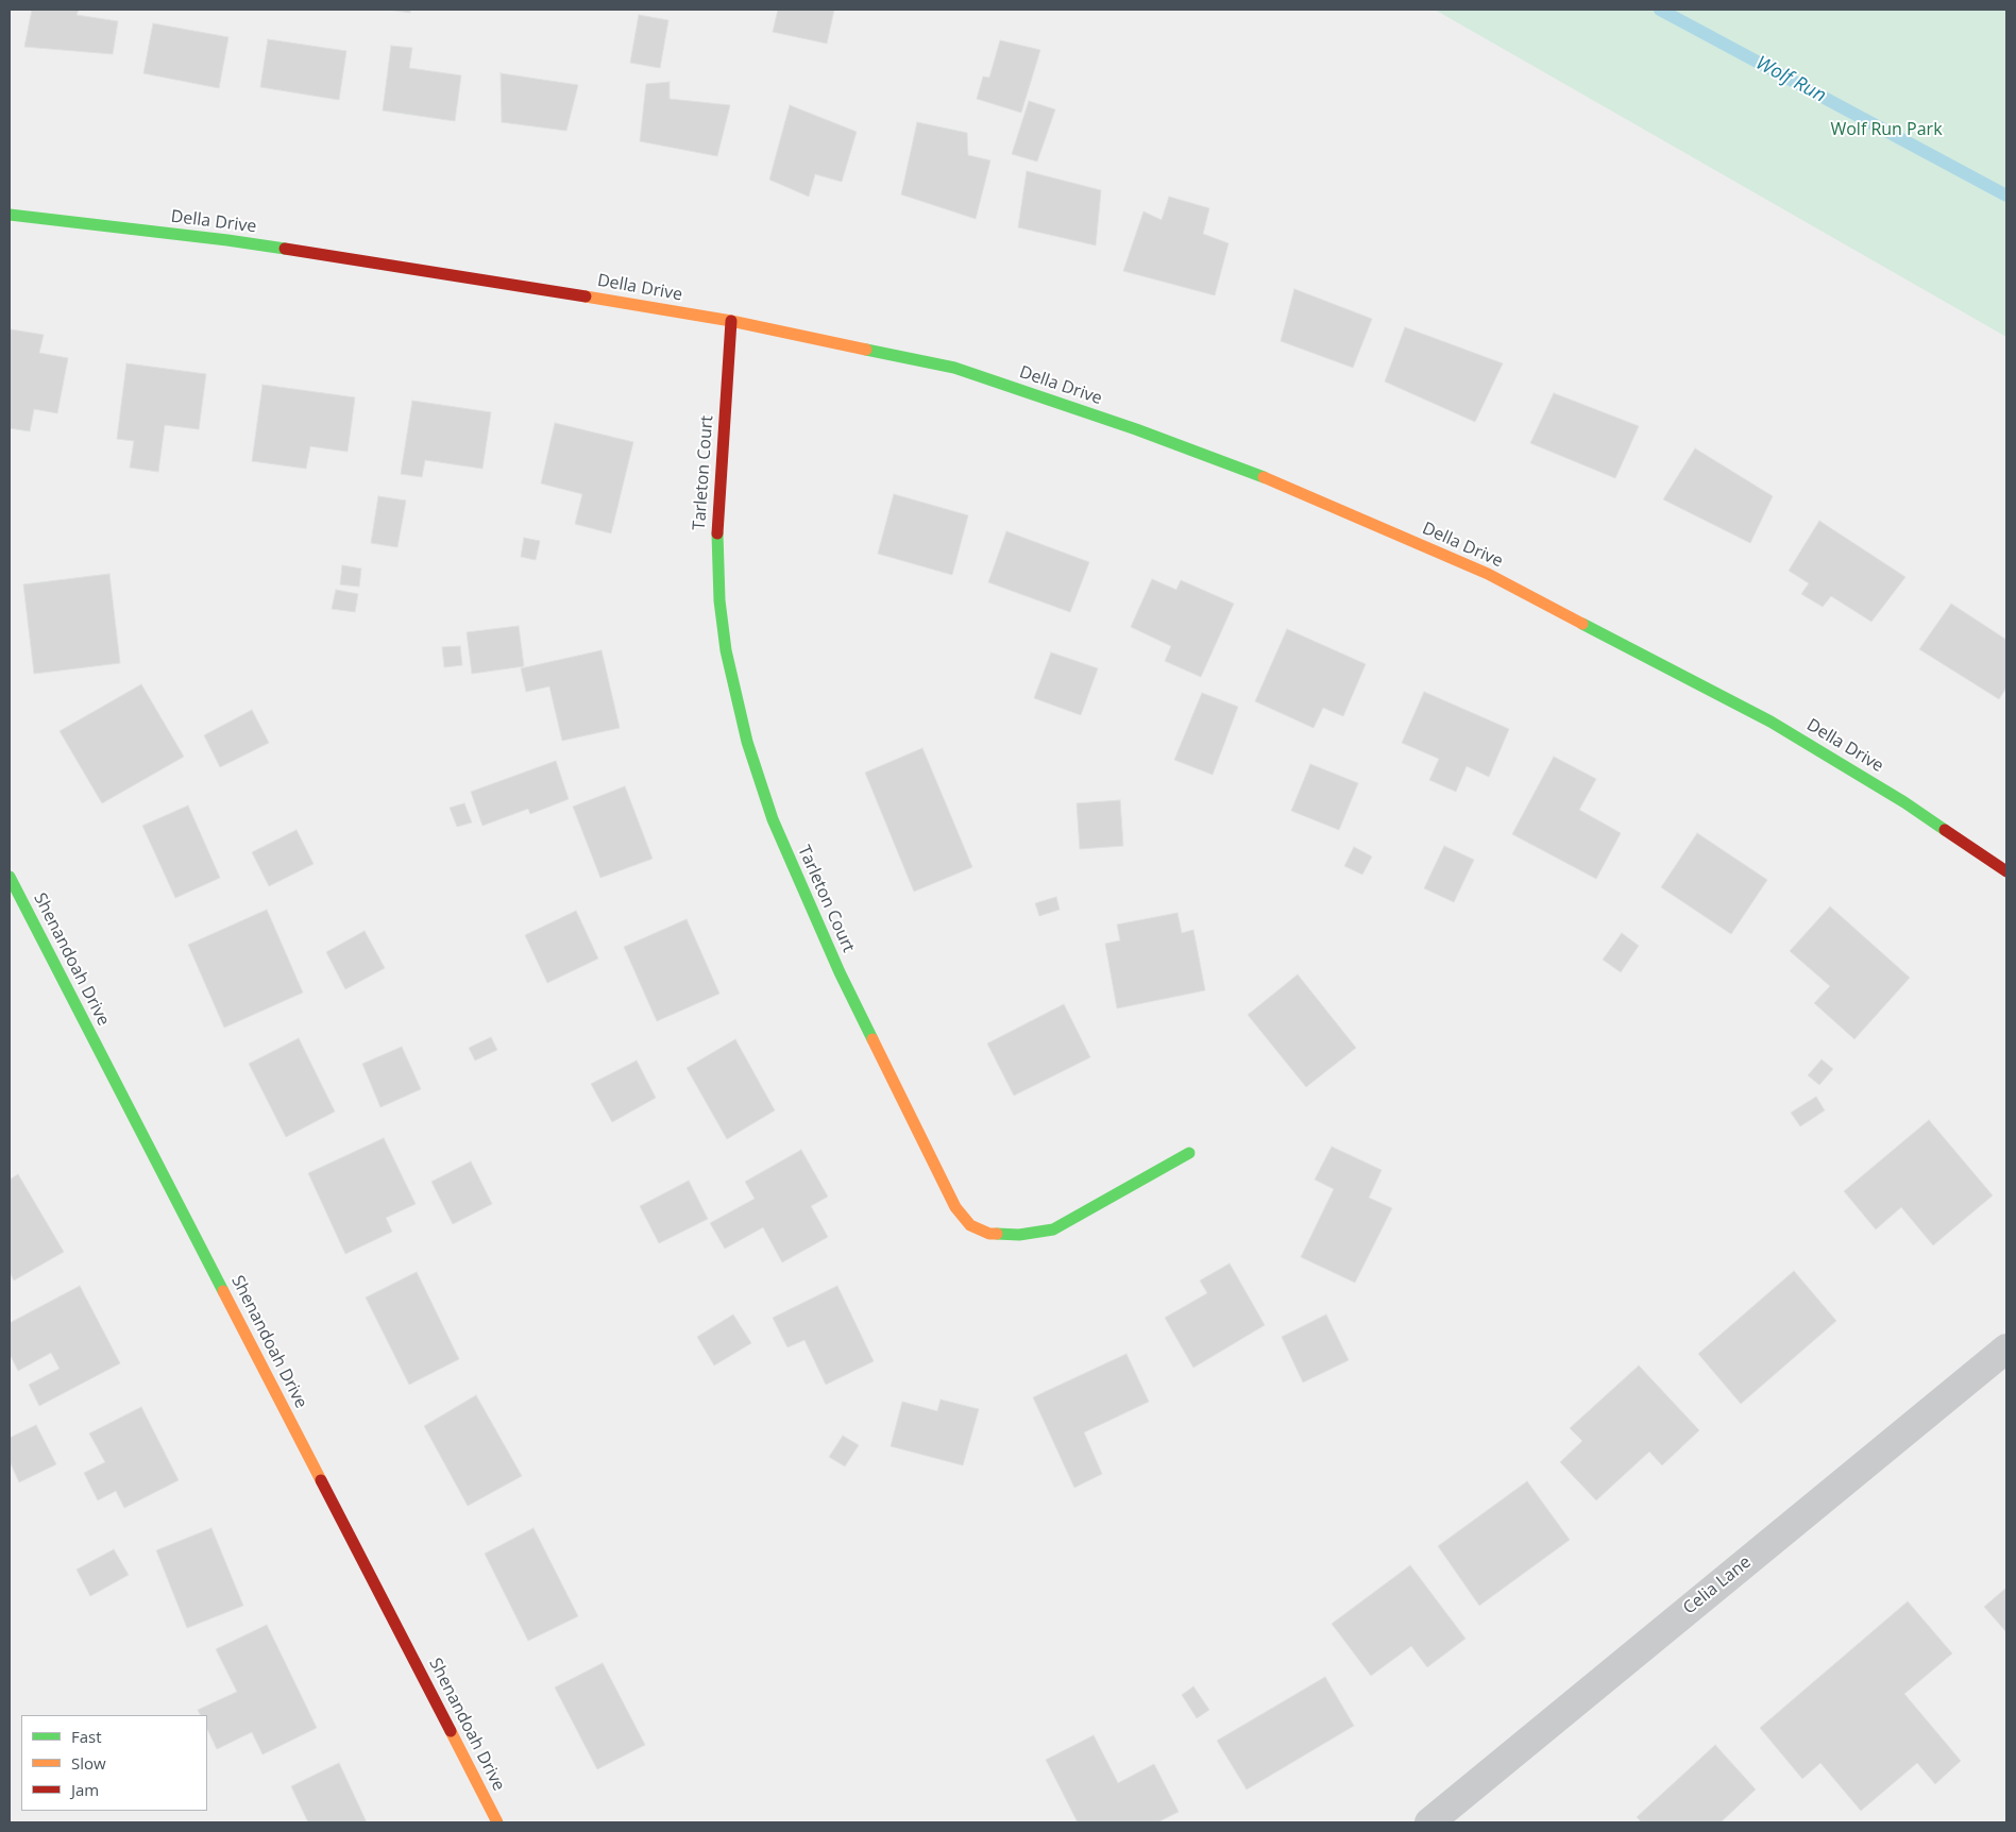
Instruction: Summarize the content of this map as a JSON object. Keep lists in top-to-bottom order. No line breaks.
{"streets":{"street":["Della Drive","Tarleton Court","Shenandoah Drive","Celia Lane"]},"crossings":[["Della Drive","Tarleton Court"]],"water":["Wolf Run"],"parks":["Wolf Run Park"],"legend":["Fast","Slow","Jam"]}
